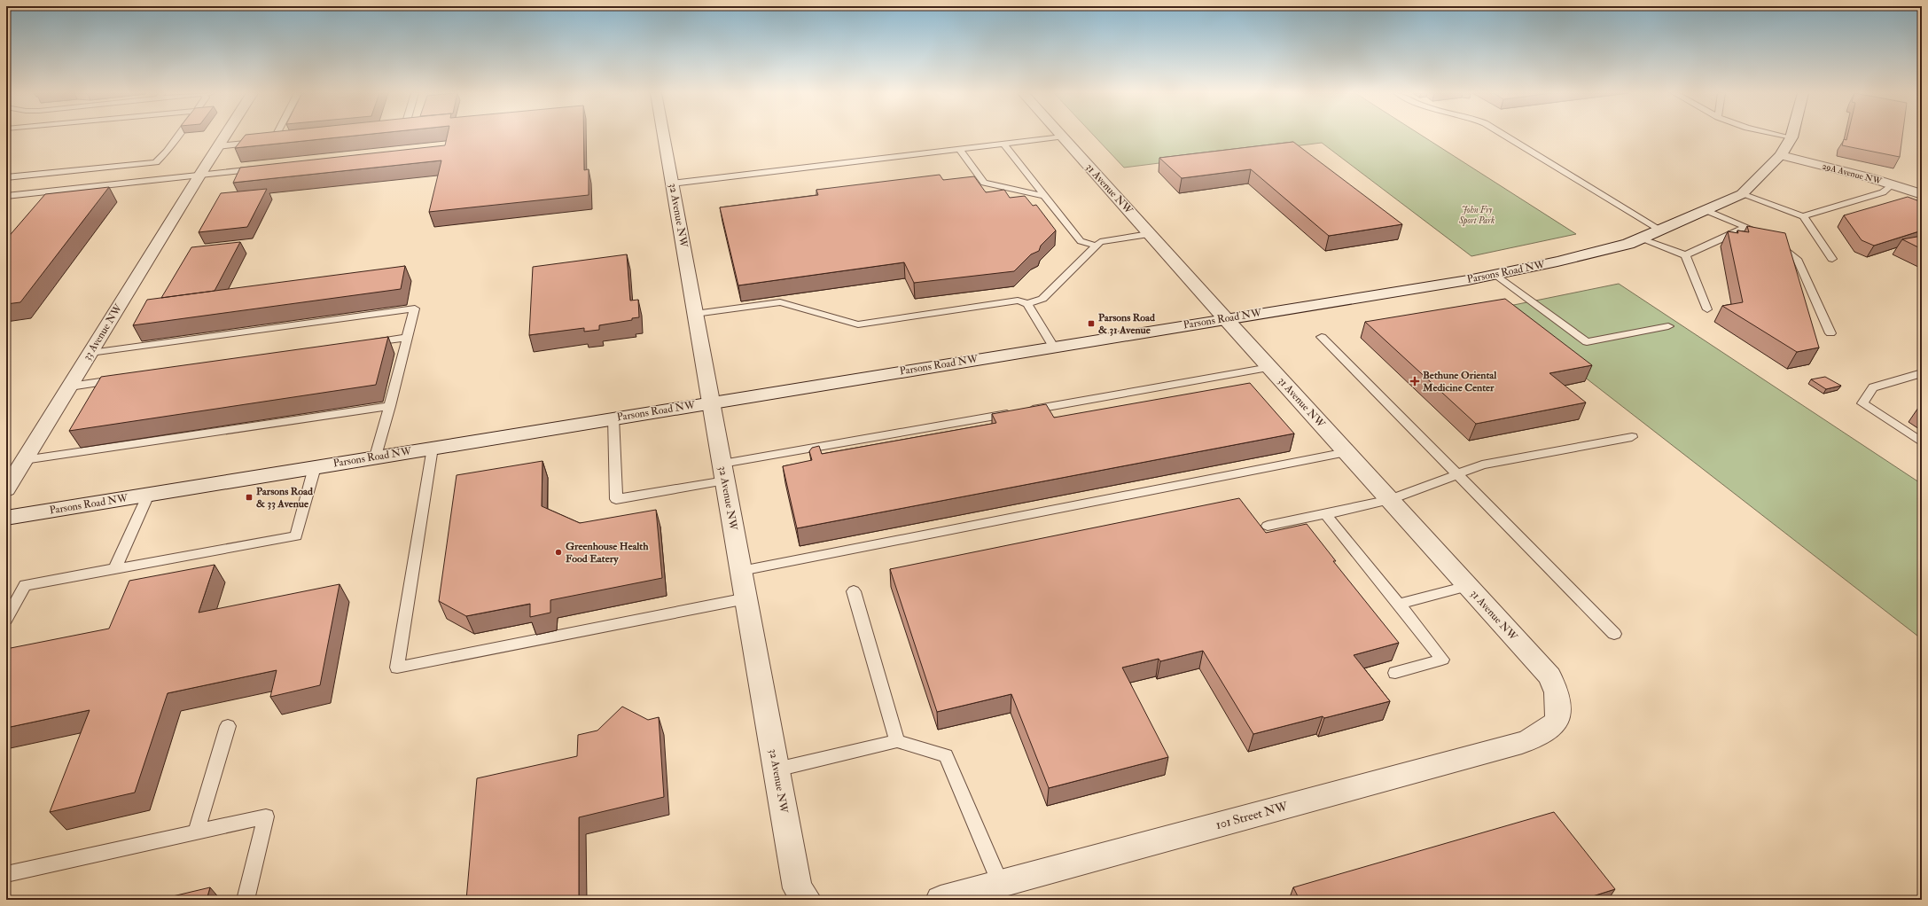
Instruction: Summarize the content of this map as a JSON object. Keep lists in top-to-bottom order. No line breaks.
{"streets":{"street":["29A Avenue NW","31 Avenue NW","32 Avenue NW","Parsons Road NW","33 Avenue NW","101 Street NW"]},"crossings":[["29A Avenue NW","Parsons Road NW"],["31 Avenue NW","Parsons Road NW"],["31 Avenue NW","101 Street NW"],["32 Avenue NW","Parsons Road NW"]],"parks":["John Fry Sport Park"],"places":{"transit":["Parsons Road & 31 Avenue","Parsons Road & 33 Avenue"],"health":["Bethune Oriental Medicine Center"],"other":["Greenhouse Health Food Eatery"]}}
